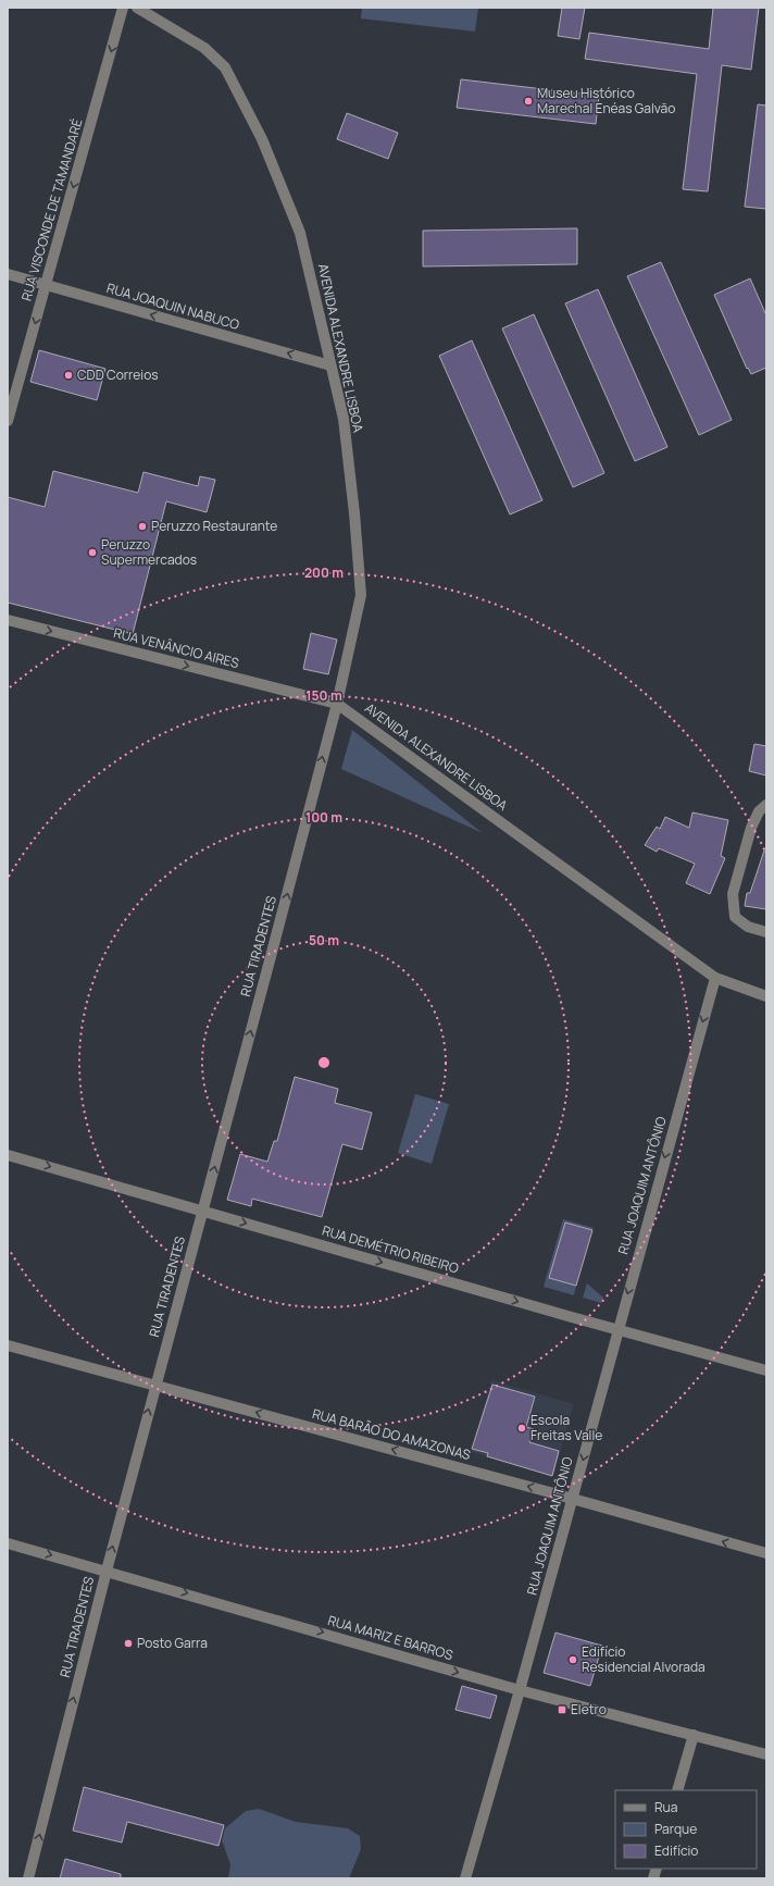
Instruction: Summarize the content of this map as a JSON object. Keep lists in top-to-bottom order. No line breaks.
{"streets":{"street":["RUA VISCONDE DE TAMANDARÉ","RUA JOAQUIN NABUCO","AVENIDA ALEXANDRE LISBOA","RUA VENÂNCIO AIRES","RUA TIRADENTES","RUA JOAQUIM ANTÔNIO","RUA DEMÉTRIO RIBEIRO","RUA BARÃO DO AMAZONAS","RUA MARIZ E BARROS"]},"crossings":[["RUA VISCONDE DE TAMANDARÉ","RUA JOAQUIN NABUCO"],["RUA JOAQUIN NABUCO","AVENIDA ALEXANDRE LISBOA"],["AVENIDA ALEXANDRE LISBOA","RUA VENÂNCIO AIRES"],["AVENIDA ALEXANDRE LISBOA","RUA TIRADENTES"],["AVENIDA ALEXANDRE LISBOA","RUA JOAQUIM ANTÔNIO"],["RUA VENÂNCIO AIRES","RUA TIRADENTES"],["RUA TIRADENTES","RUA DEMÉTRIO RIBEIRO"],["RUA TIRADENTES","RUA BARÃO DO AMAZONAS"],["RUA TIRADENTES","RUA MARIZ E BARROS"],["RUA JOAQUIM ANTÔNIO","RUA DEMÉTRIO RIBEIRO"],["RUA JOAQUIM ANTÔNIO","RUA BARÃO DO AMAZONAS"],["RUA JOAQUIM ANTÔNIO","RUA MARIZ E BARROS"]],"one_way":["RUA VISCONDE DE TAMANDARÉ","RUA JOAQUIN NABUCO","RUA VENÂNCIO AIRES","RUA TIRADENTES","RUA JOAQUIM ANTÔNIO","RUA DEMÉTRIO RIBEIRO","RUA BARÃO DO AMAZONAS","RUA MARIZ E BARROS"],"places":{"other":["Museu Histórico Marechal Enéas Galvão","CDD Correios","Peruzzo Restaurante","Peruzzo Supermercados","Escola Freitas Valle","Posto Garra","Edifício Residencial Alvorada"],"transit":["Eletro"]},"legend":["Rua","Parque","Edifício"],"rings":["200 m","150 m","100 m","50 m"]}
